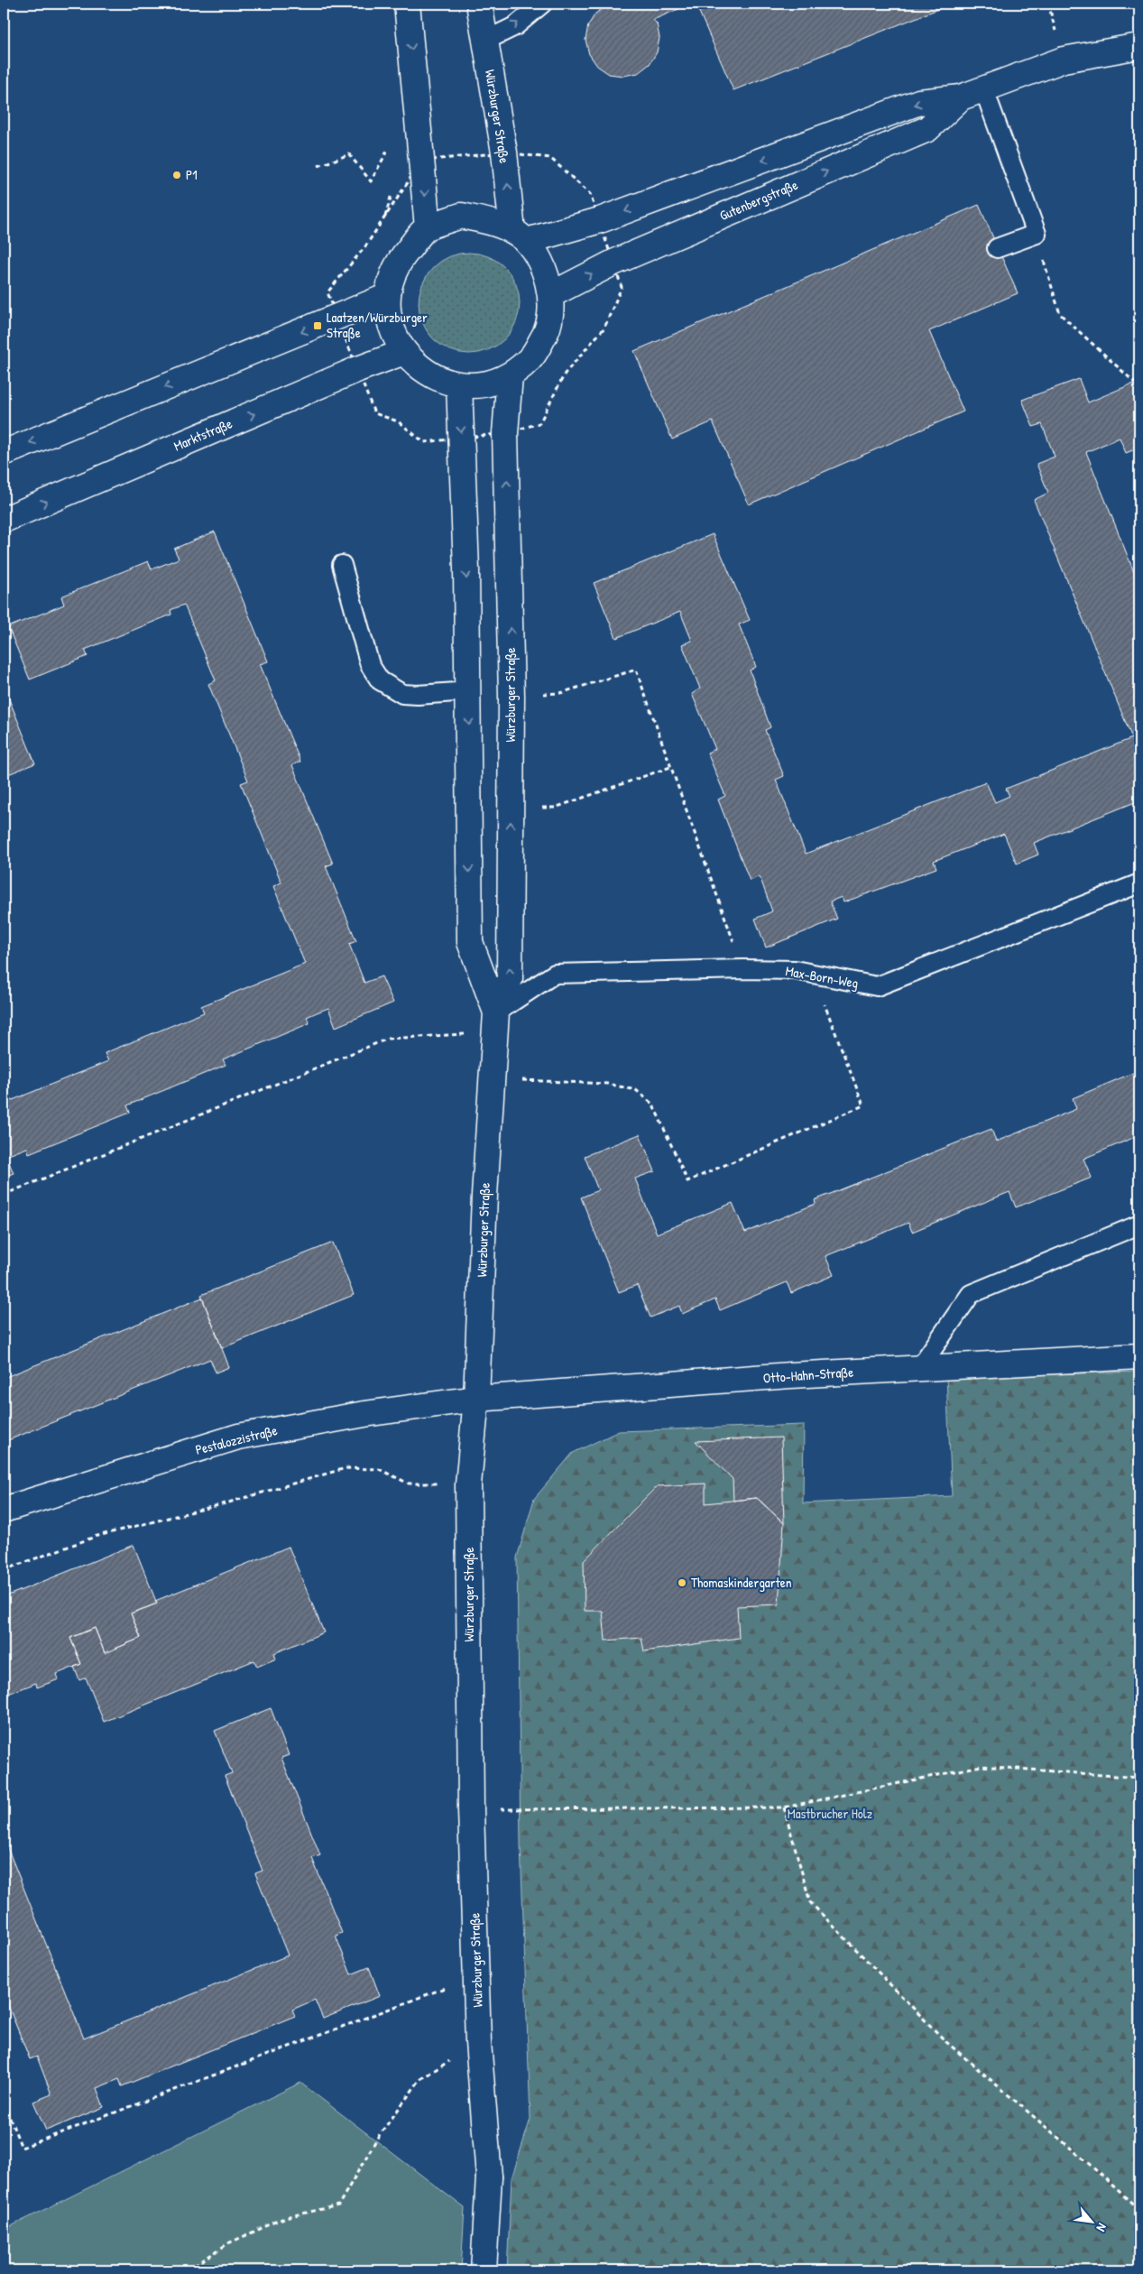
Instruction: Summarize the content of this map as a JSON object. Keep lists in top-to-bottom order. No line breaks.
{"streets":{"street":["Würzburger Straße","Gutenbergstraße","Marktstraße","Otto-Hahn-Straße","Pestalozzistraße"],"lane":["Max-Born-Weg"]},"crossings":[["Würzburger Straße","Gutenbergstraße"],["Würzburger Straße","Marktstraße"],["Würzburger Straße","Max-Born-Weg"],["Würzburger Straße","Otto-Hahn-Straße"],["Würzburger Straße","Pestalozzistraße"],["Otto-Hahn-Straße","Pestalozzistraße"]],"parks":["Mastbrucher Holz"],"places":{"other":["P1","Thomaskindergarten"],"transit":["Laatzen/Würzburger Straße"]},"north":"bottom right"}
